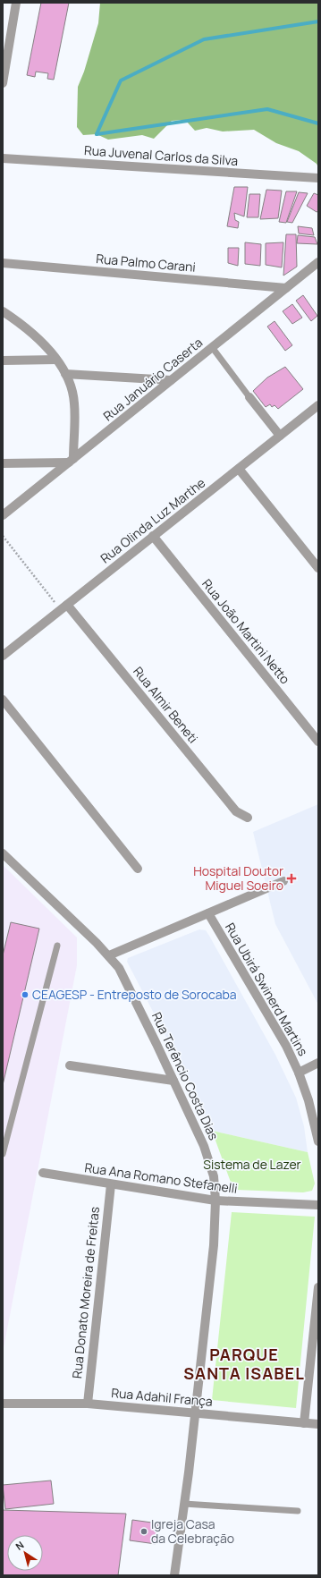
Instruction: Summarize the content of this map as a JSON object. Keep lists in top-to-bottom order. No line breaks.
{"streets":{"street":["Rua Juvenal Carlos da Silva","Rua Palmo Carani","Rua Januário Caserta","Rua Olinda Luz Marthe","Rua João Martini Netto","Rua Almir Beneti","Rua Ubirá Swinerd Martins","Rua Terêncio Costa Dias","Rua Ana Romano Stefanelli","Rua Donato Moreira de Freitas","Rua Adahil França"]},"crossings":[["Rua Palmo Carani","Rua Januário Caserta"],["Rua Olinda Luz Marthe","Rua João Martini Netto"],["Rua Olinda Luz Marthe","Rua Almir Beneti"],["Rua Terêncio Costa Dias","Rua Ana Romano Stefanelli"],["Rua Terêncio Costa Dias","Rua Adahil França"],["Rua Ana Romano Stefanelli","Rua Donato Moreira de Freitas"],["Rua Donato Moreira de Freitas","Rua Adahil França"]],"districts":["PARQUE SANTA ISABEL"],"parks":["Sistema de Lazer"],"places":{"health":["Hospital Doutor Miguel Soeiro"],"other":["CEAGESP - Entreposto de Sorocaba","Igreja Casa da Celebração"]},"north":"top left"}
